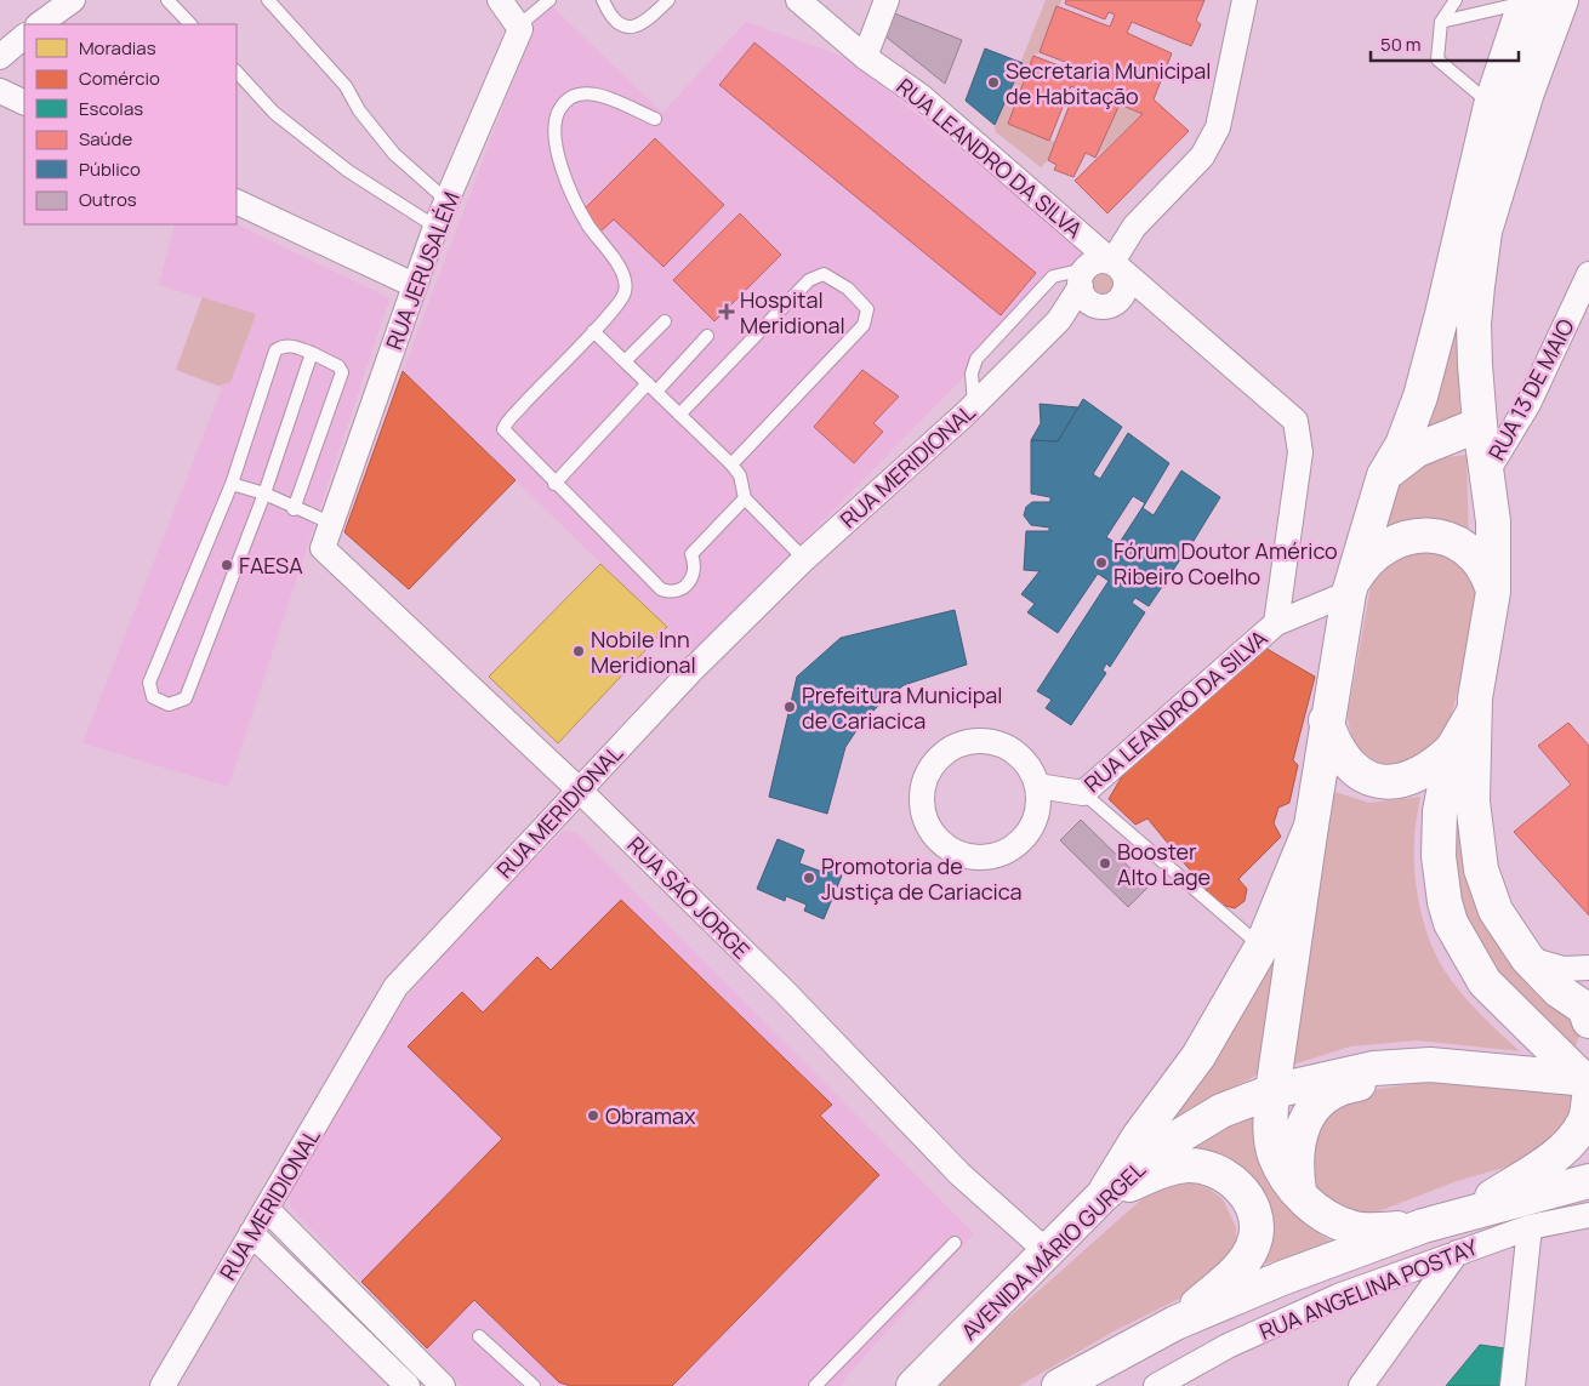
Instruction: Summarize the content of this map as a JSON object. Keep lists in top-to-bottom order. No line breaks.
{"streets":{"main road":["AVENIDA MÁRIO GURGEL"],"street":["RUA LEANDRO DA SILVA","RUA JERUSALÉM","RUA 13 DE MAIO","RUA MERIDIONAL","RUA SÃO JORGE","RUA ANGELINA POSTAY"]},"crossings":[["RUA JERUSALÉM","RUA SÃO JORGE"],["RUA MERIDIONAL","RUA SÃO JORGE"],["RUA SÃO JORGE","AVENIDA MÁRIO GURGEL"]],"places":{"other":["Secretaria Municipal de Habitação","Fórum Doutor Américo Ribeiro Coelho","FAESA","Nobile Inn Meridional","Prefeitura Municipal de Cariacica","Booster Alto Lage","Promotoria de Justiça de Cariacica","Obramax"],"health":["Hospital Meridional"]},"legend":["Moradias","Comércio","Escolas","Saúde","Público","Outros"],"scale_bar":"50 m"}
